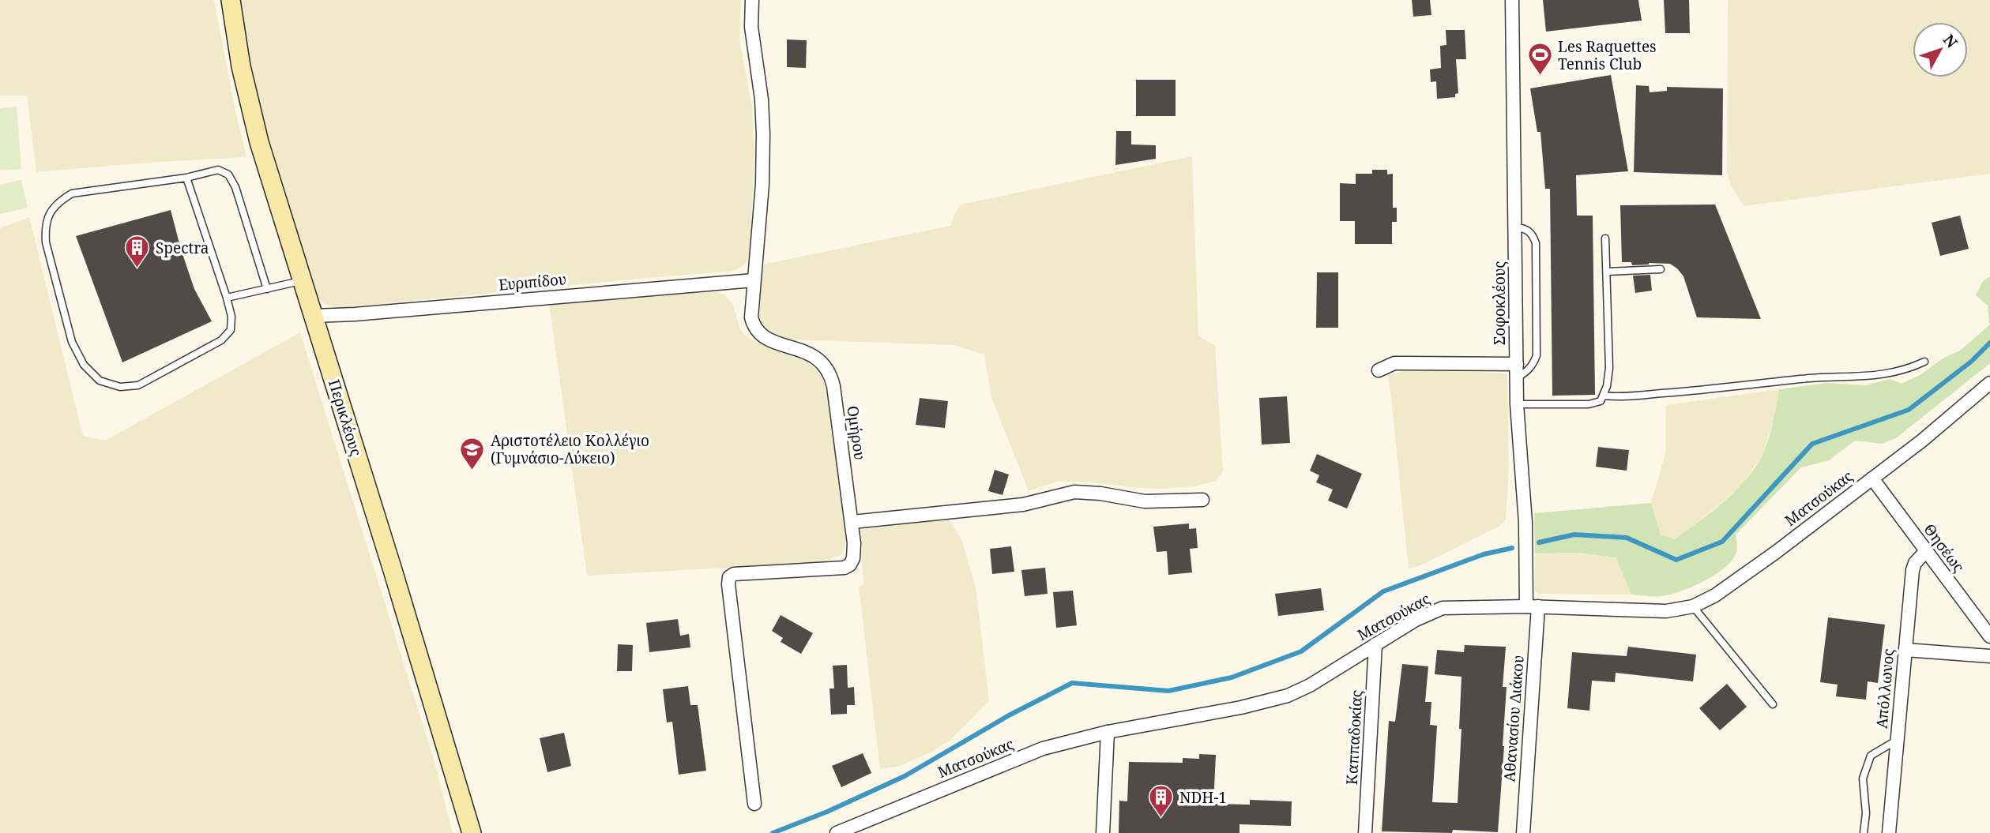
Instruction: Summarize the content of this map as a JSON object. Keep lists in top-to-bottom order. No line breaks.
{"streets":{"street":["Ευριπίδου","Σοφοκλέους","Περικλέους","Ομήρου","Ματσούκας","Θησέως","Απόλλωνος","Αθανασίου Διάκου","Καππαδοκίας"]},"crossings":[["Ευριπίδου","Περικλέους"],["Ευριπίδου","Ομήρου"],["Σοφοκλέους","Ματσούκας"],["Σοφοκλέους","Αθανασίου Διάκου"],["Ματσούκας","Θησέως"],["Ματσούκας","Αθανασίου Διάκου"],["Ματσούκας","Καππαδοκίας"],["Θησέως","Απόλλωνος"]],"places":{"sports":["Les Raquettes Tennis Club"],"building":["Spectra","NDH-1"],"school or university":["Αριστοτέλειο Κολλέγιο (Γυμνάσιο-Λύκειο)"]},"north":"top right"}
